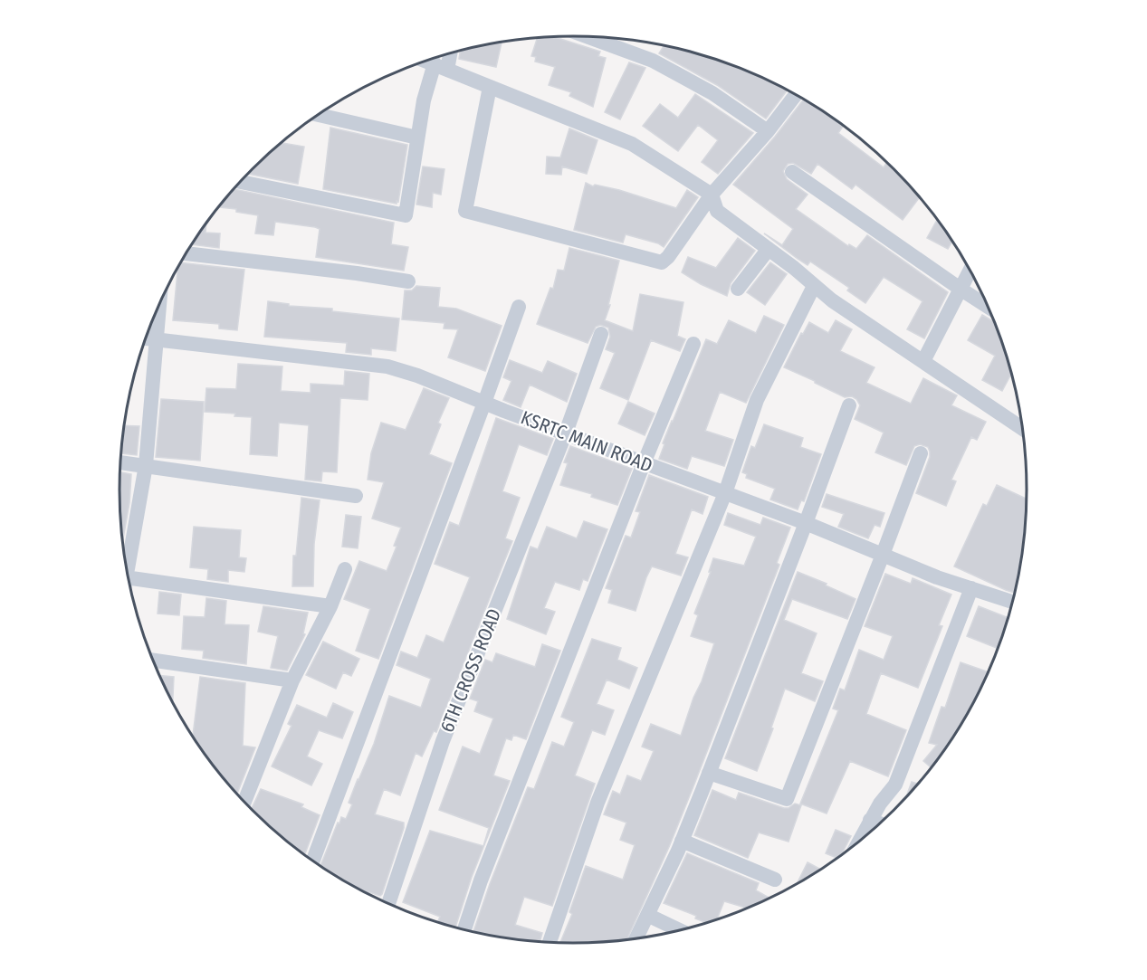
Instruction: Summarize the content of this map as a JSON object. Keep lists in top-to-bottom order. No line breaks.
{"streets":{"street":["KSRTC MAIN ROAD","6TH CROSS ROAD"]},"crossings":[["KSRTC MAIN ROAD","6TH CROSS ROAD"]]}
